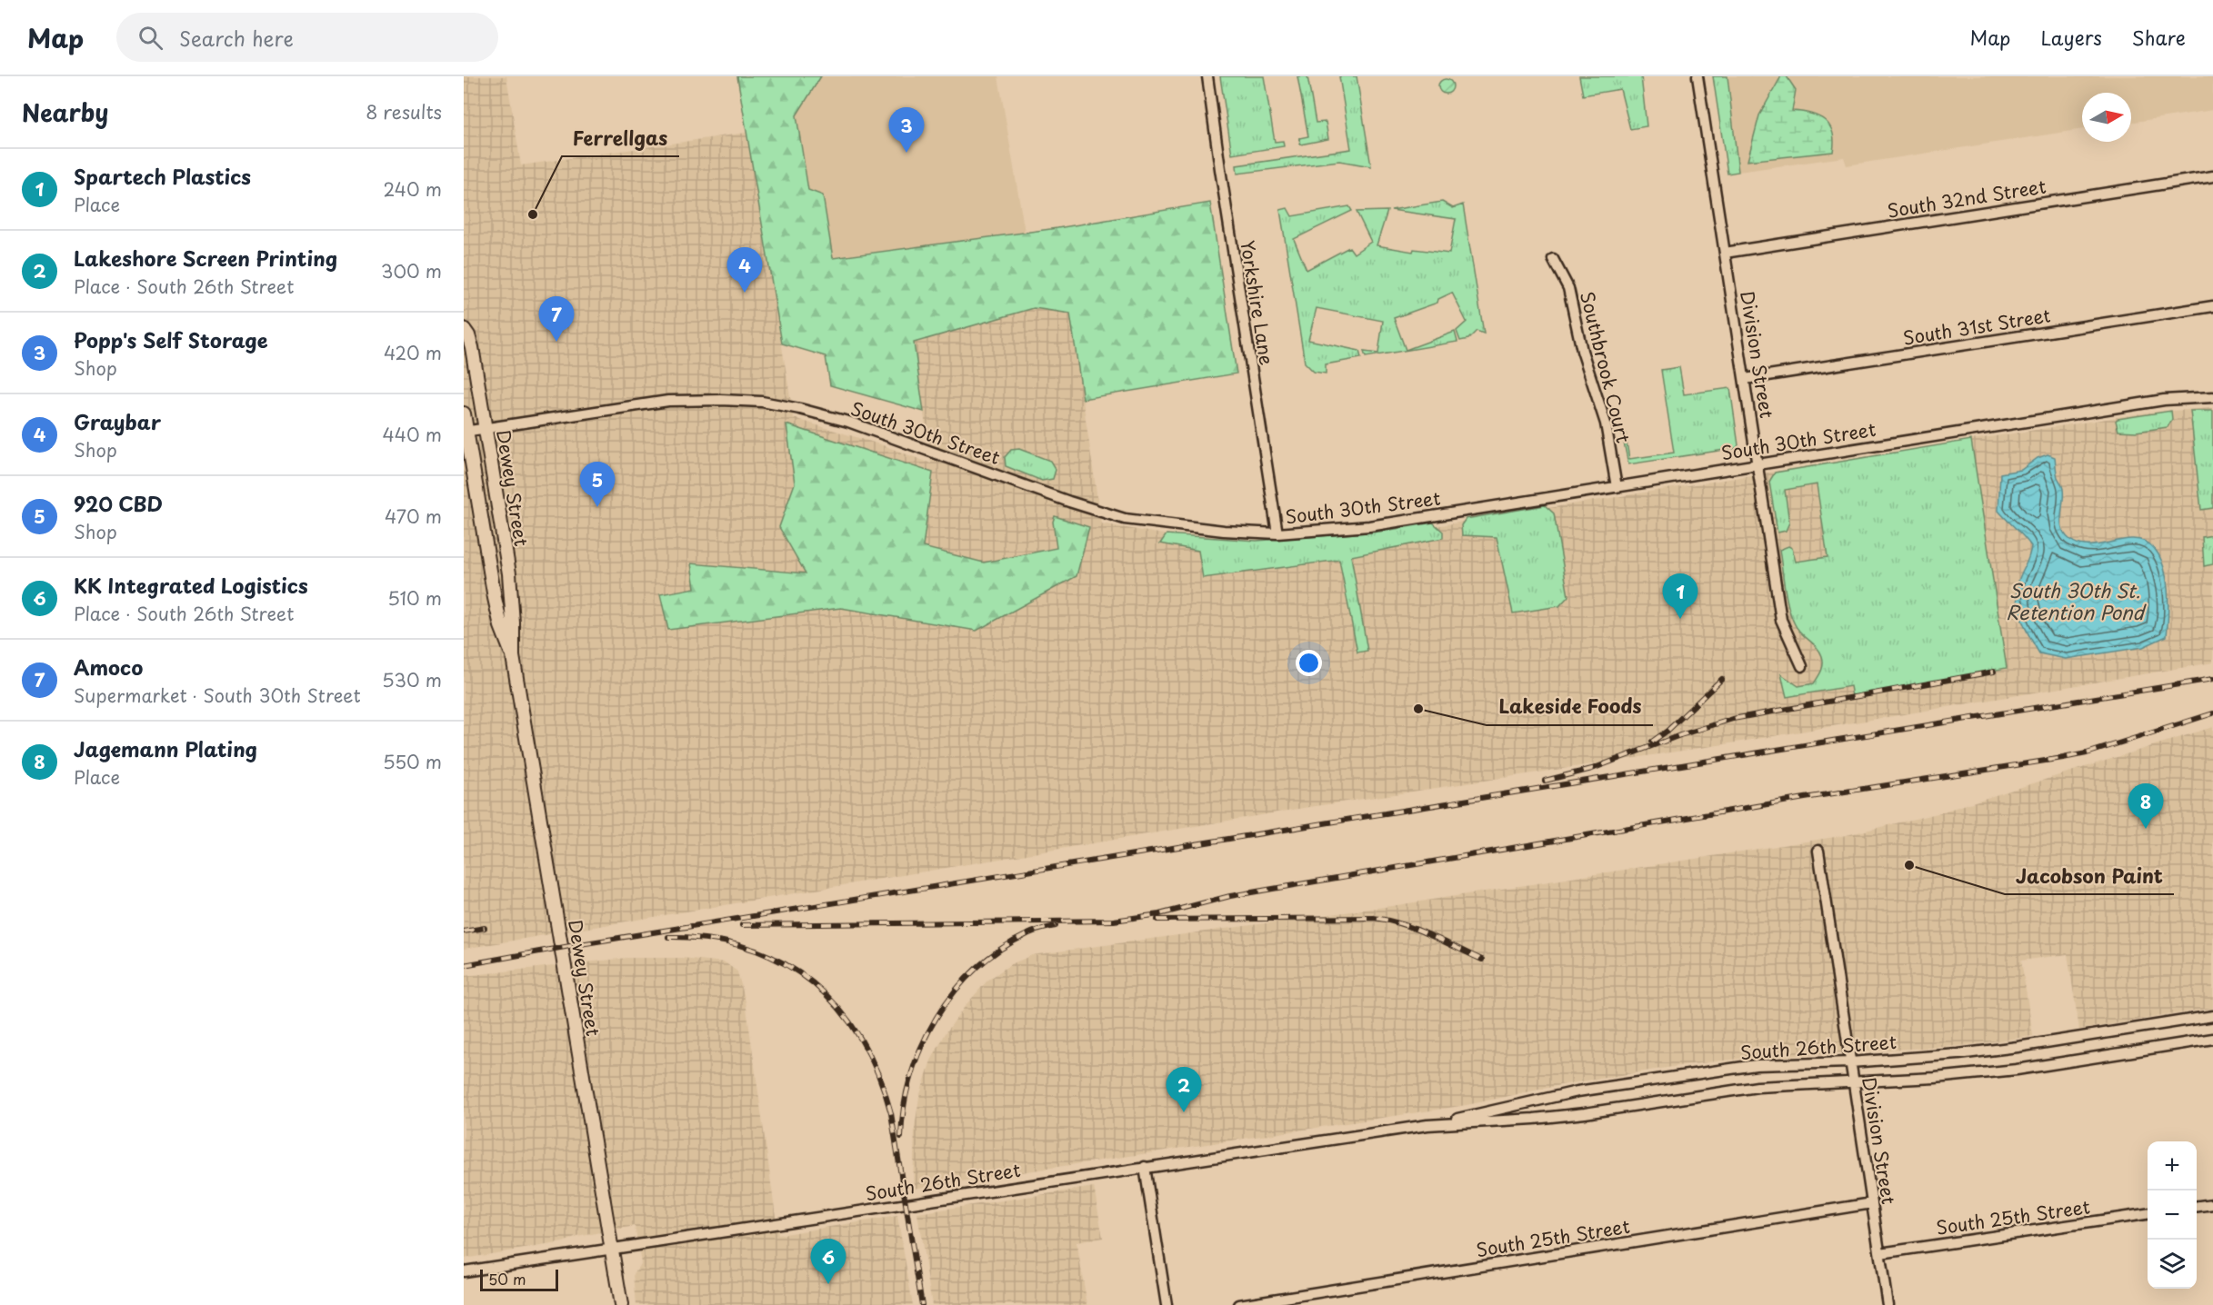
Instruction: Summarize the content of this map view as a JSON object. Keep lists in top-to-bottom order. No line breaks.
{"streets":{"street":["South 32nd Street","Yorkshire Lane","South 31st Street","Division Street","Southbrook Court","South 30th Street","Dewey Street","South 26th Street","South 25th Street"]},"crossings":[["South 32nd Street","Division Street"],["Yorkshire Lane","South 30th Street"],["South 31st Street","Division Street"],["Division Street","South 30th Street"],["Division Street","South 26th Street"],["Division Street","South 25th Street"],["Southbrook Court","South 30th Street"],["South 30th Street","Dewey Street"],["Dewey Street","South 26th Street"]],"water":["South 30th St. Retention Pond"],"places":["Ferrellgas","Lakeside Foods","Jacobson Paint"],"scale_bar":"50 m","north":"right","page":{"header":"Map","search":"Search here","nav":["Map","Layers","Share"],"heading":["Nearby","8 results"],"pins":["3","4","7","5","1","8","2","6"],"list":[{"mark":"1","name":"Spartech Plastics","note":"Place","value":"240 m"},{"mark":"2","name":"Lakeshore Screen Printing","note":"Place · South 26th Street","value":"300 m"},{"mark":"3","name":"Popp's Self Storage","note":"Shop","value":"420 m"},{"mark":"4","name":"Graybar","note":"Shop","value":"440 m"},{"mark":"5","name":"920 CBD","note":"Shop","value":"470 m"},{"mark":"6","name":"KK Integrated Logistics","note":"Place · South 26th Street","value":"510 m"},{"mark":"7","name":"Amoco","note":"Supermarket · South 30th Street","value":"530 m"},{"mark":"8","name":"Jagemann Plating","note":"Place","value":"550 m"}],"map_buttons":["+","−"],"scale":"50 m"}}
